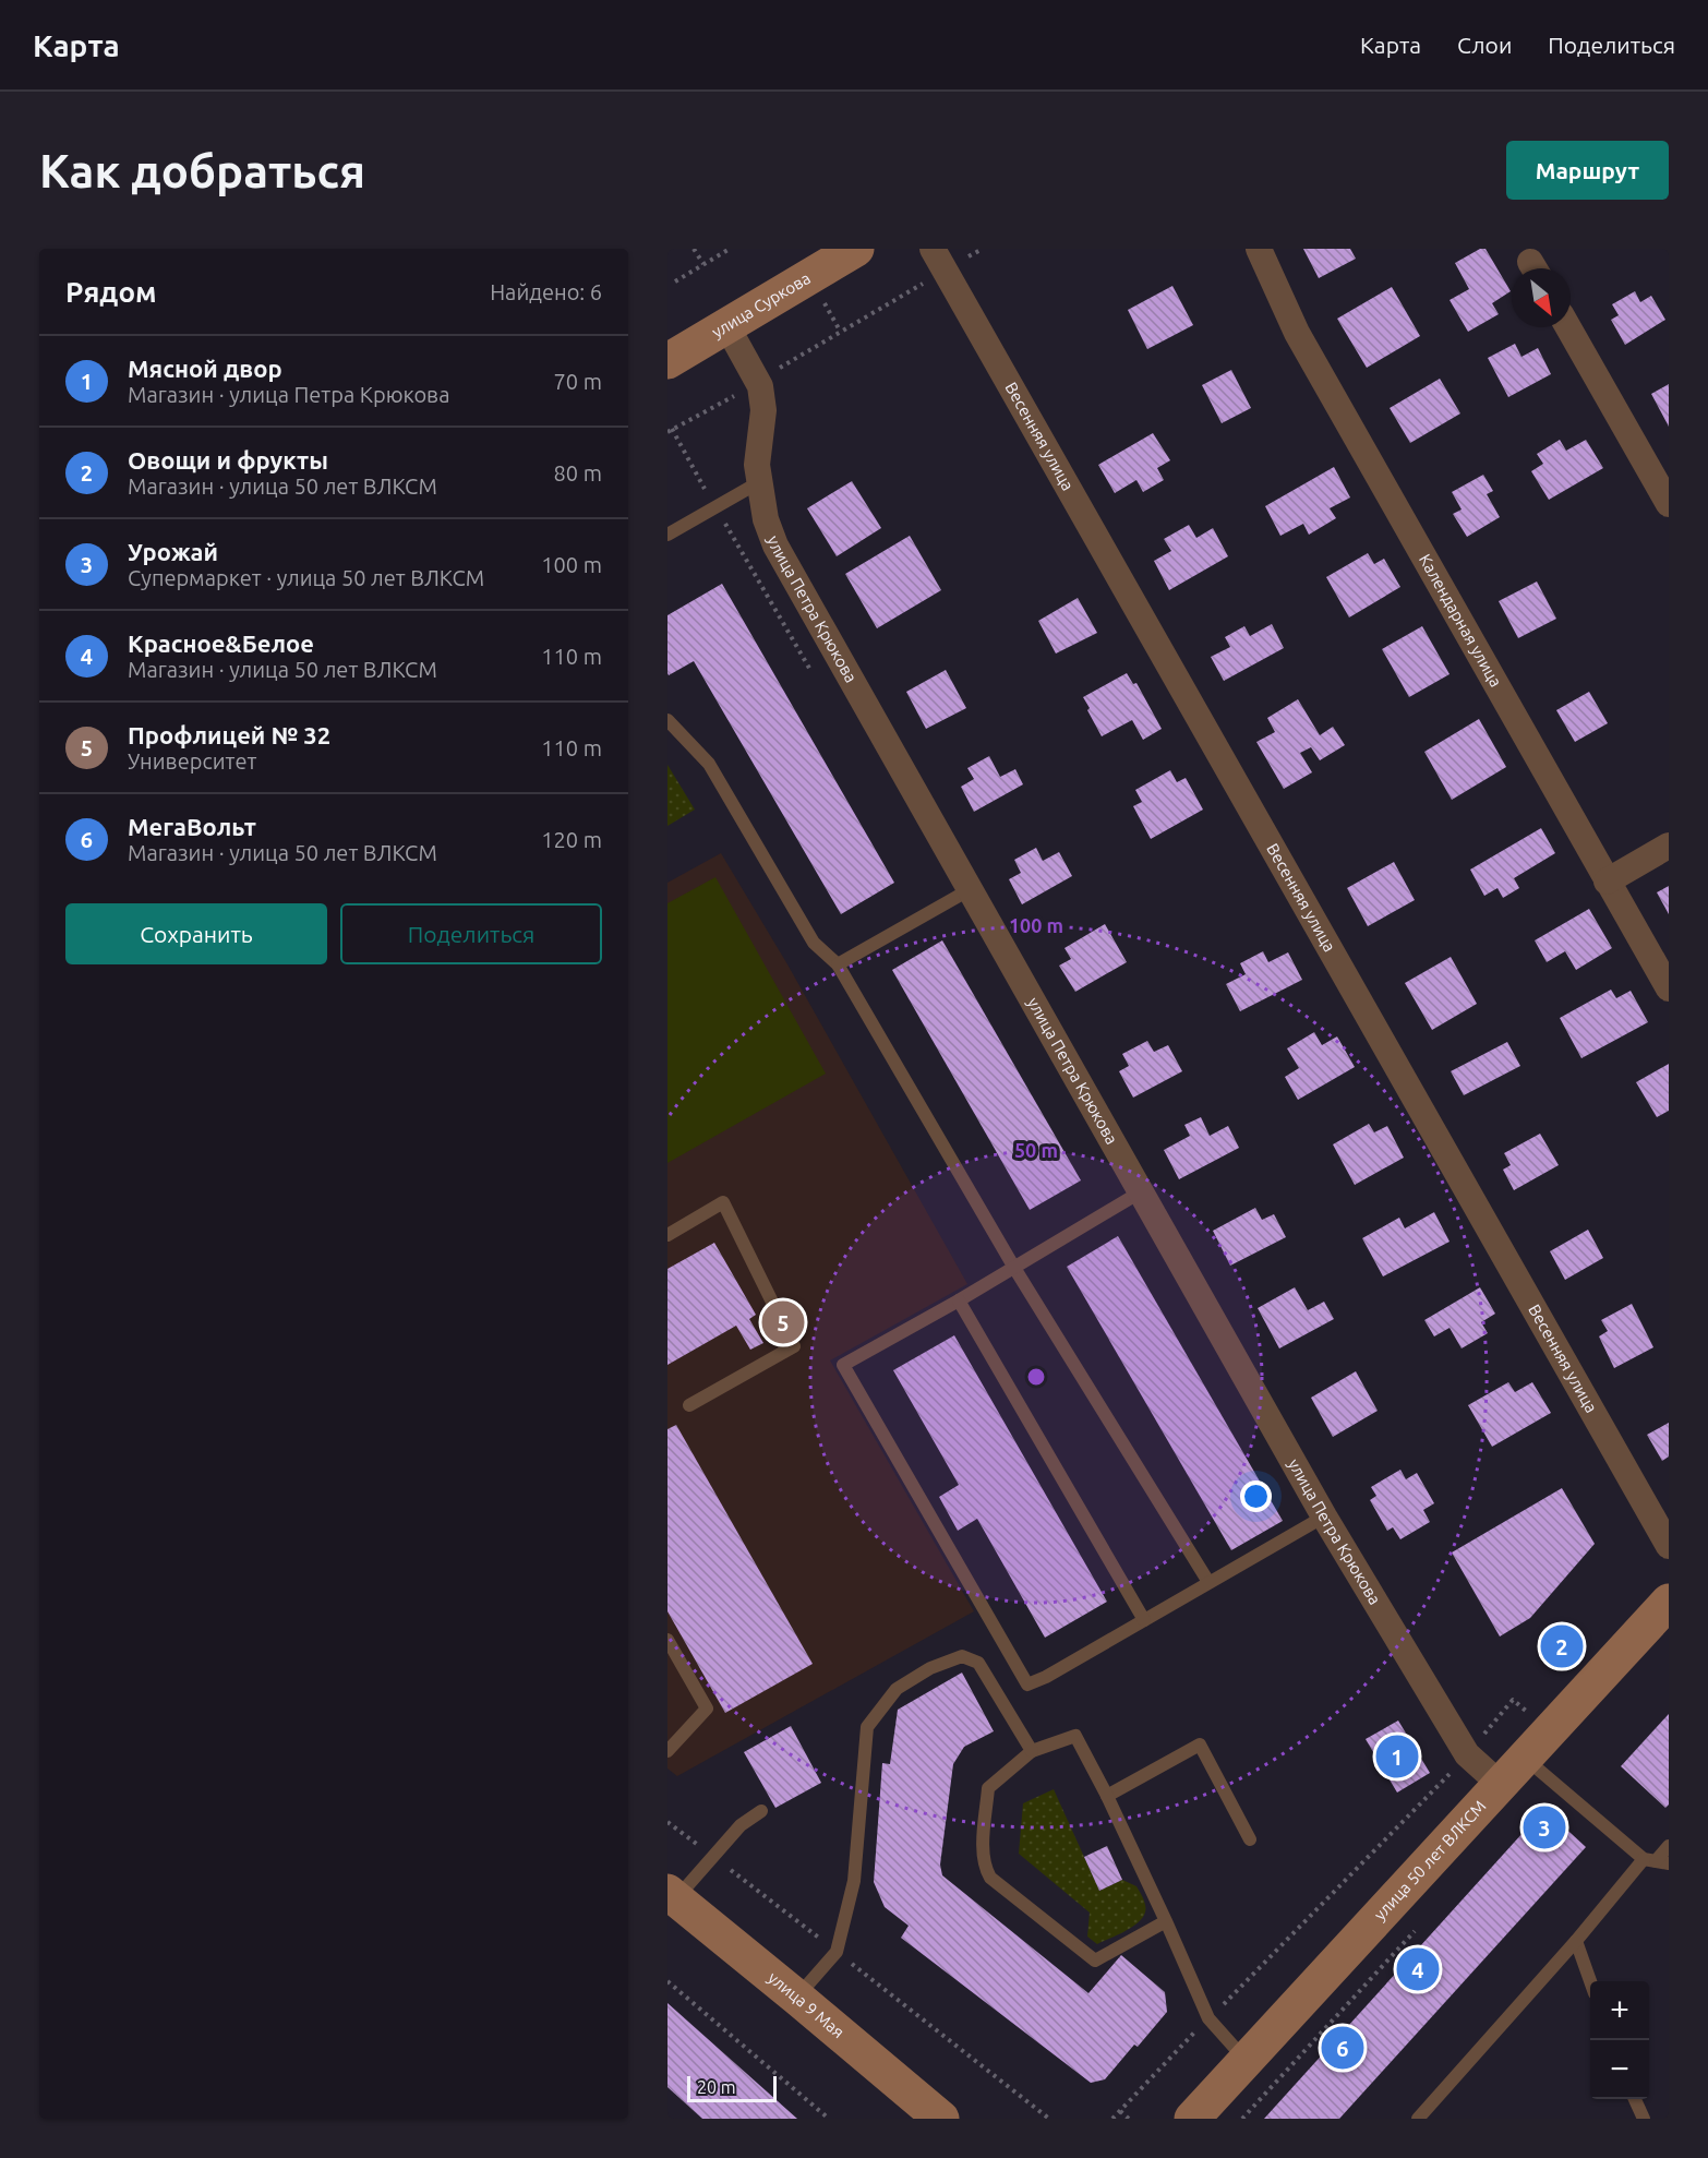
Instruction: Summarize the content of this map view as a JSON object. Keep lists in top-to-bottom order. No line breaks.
{"streets":{"main road":["улица Суркова","улица 50 лет ВЛКСМ","улица 9 Мая"],"street":["Весенняя улица","улица Петра Крюкова","Календарная улица"]},"crossings":[["улица Суркова","улица Петра Крюкова"],["улица Петра Крюкова","улица 50 лет ВЛКСМ"]],"scale_bar":"20 m","north":"bottom right","page":{"header":"Карта","nav":["Карта","Слои","Поделиться"],"buttons":["Маршрут",["Сохранить","Поделиться"]],"title":"Как добраться","heading":["Рядом","Найдено: 6"],"list":[{"mark":"1","name":"Мясной двор","note":"Магазин · улица Петра Крюкова","value":"70 m"},{"mark":"2","name":"Овощи и фрукты","note":"Магазин · улица 50 лет ВЛКСМ","value":"80 m"},{"mark":"3","name":"Урожай","note":"Супермаркет · улица 50 лет ВЛКСМ","value":"100 m"},{"mark":"4","name":"Красное&Белое","note":"Магазин · улица 50 лет ВЛКСМ","value":"110 m"},{"mark":"5","name":"Профлицей № 32","note":"Университет","value":"110 m"},{"mark":"6","name":"МегаВольт","note":"Магазин · улица 50 лет ВЛКСМ","value":"120 m"}],"pins":["5","2","1","3","4","6"],"map_buttons":["+","−"],"scale":"20 m"},"rings":["100 m","50 m"]}
